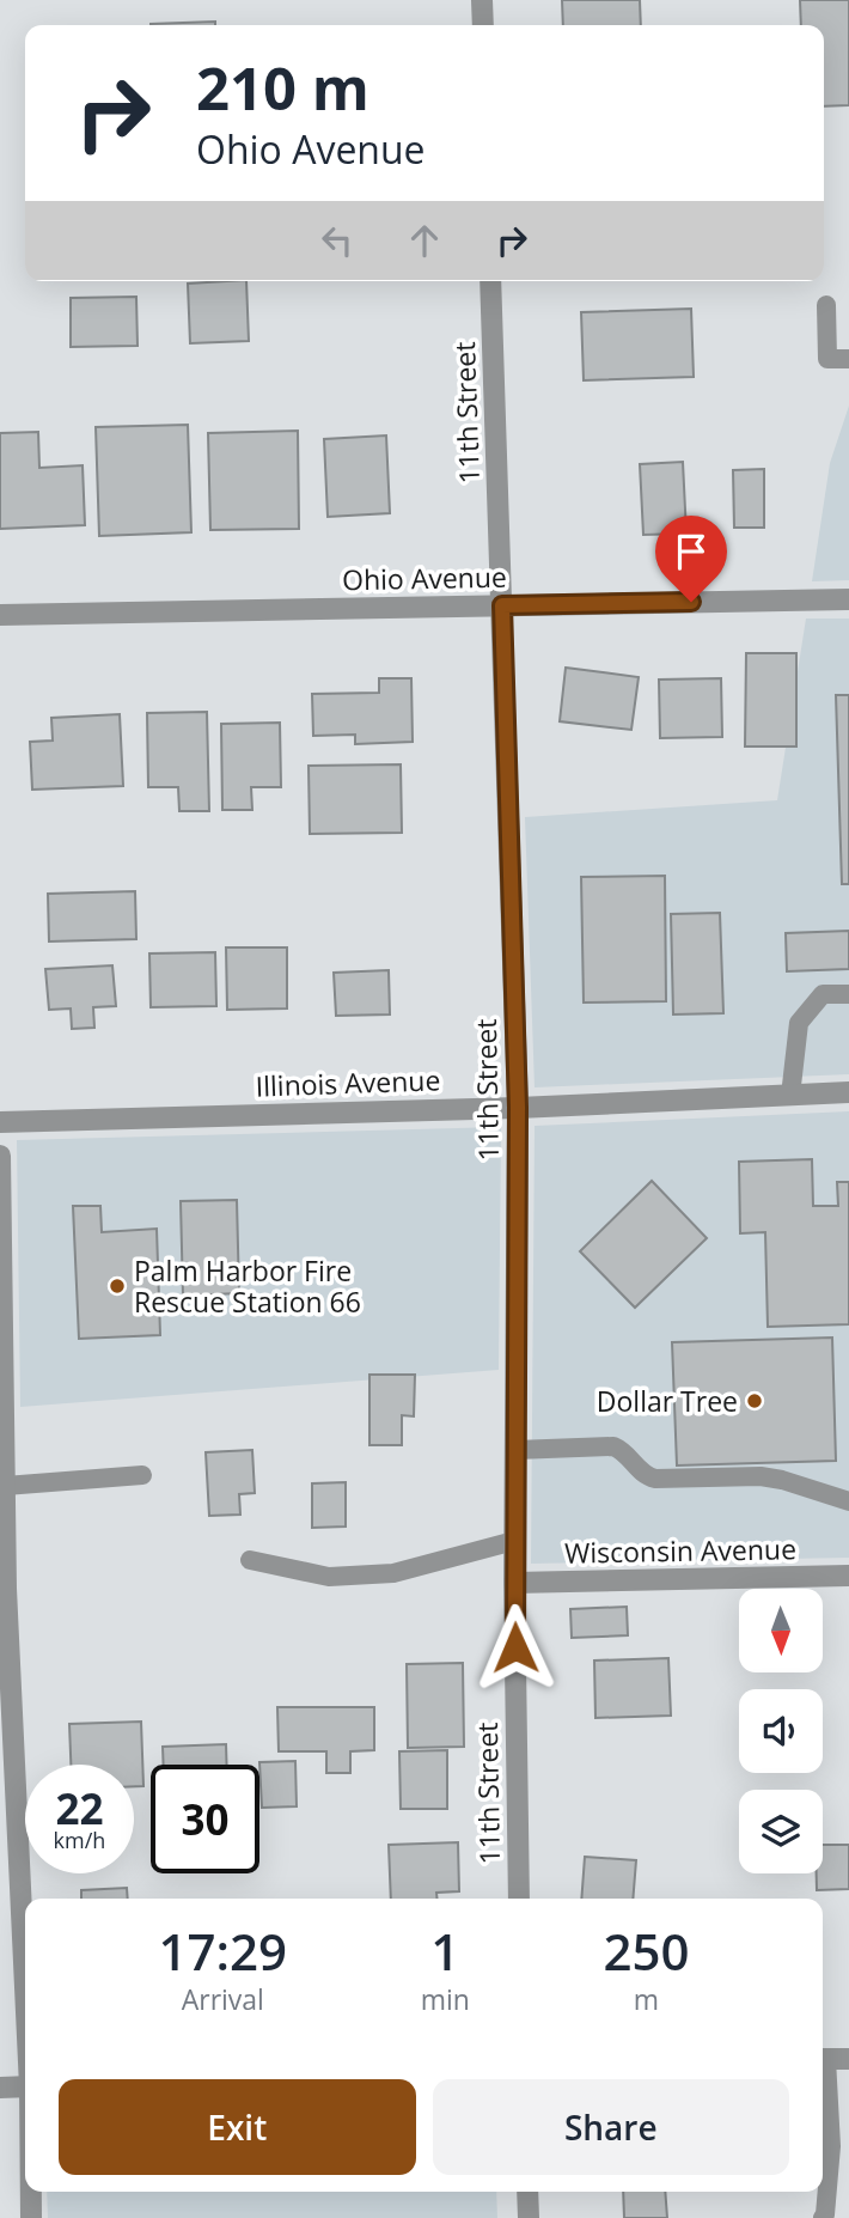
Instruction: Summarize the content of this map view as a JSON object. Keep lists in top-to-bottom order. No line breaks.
{"streets":{"street":["11th Street","Ohio Avenue","Illinois Avenue","Wisconsin Avenue"]},"crossings":[["11th Street","Ohio Avenue"],["11th Street","Illinois Avenue"],["11th Street","Wisconsin Avenue"]],"places":["Palm Harbor Fire Rescue Station 66","Dollar Tree"],"north":"bottom","page":{"turn":["210 m","Ohio Avenue"],"speed":"22 km/h","limit":"30","eta":["17:29","Arrival","1","min","250","m"],"buttons":["Exit","Share"]}}
